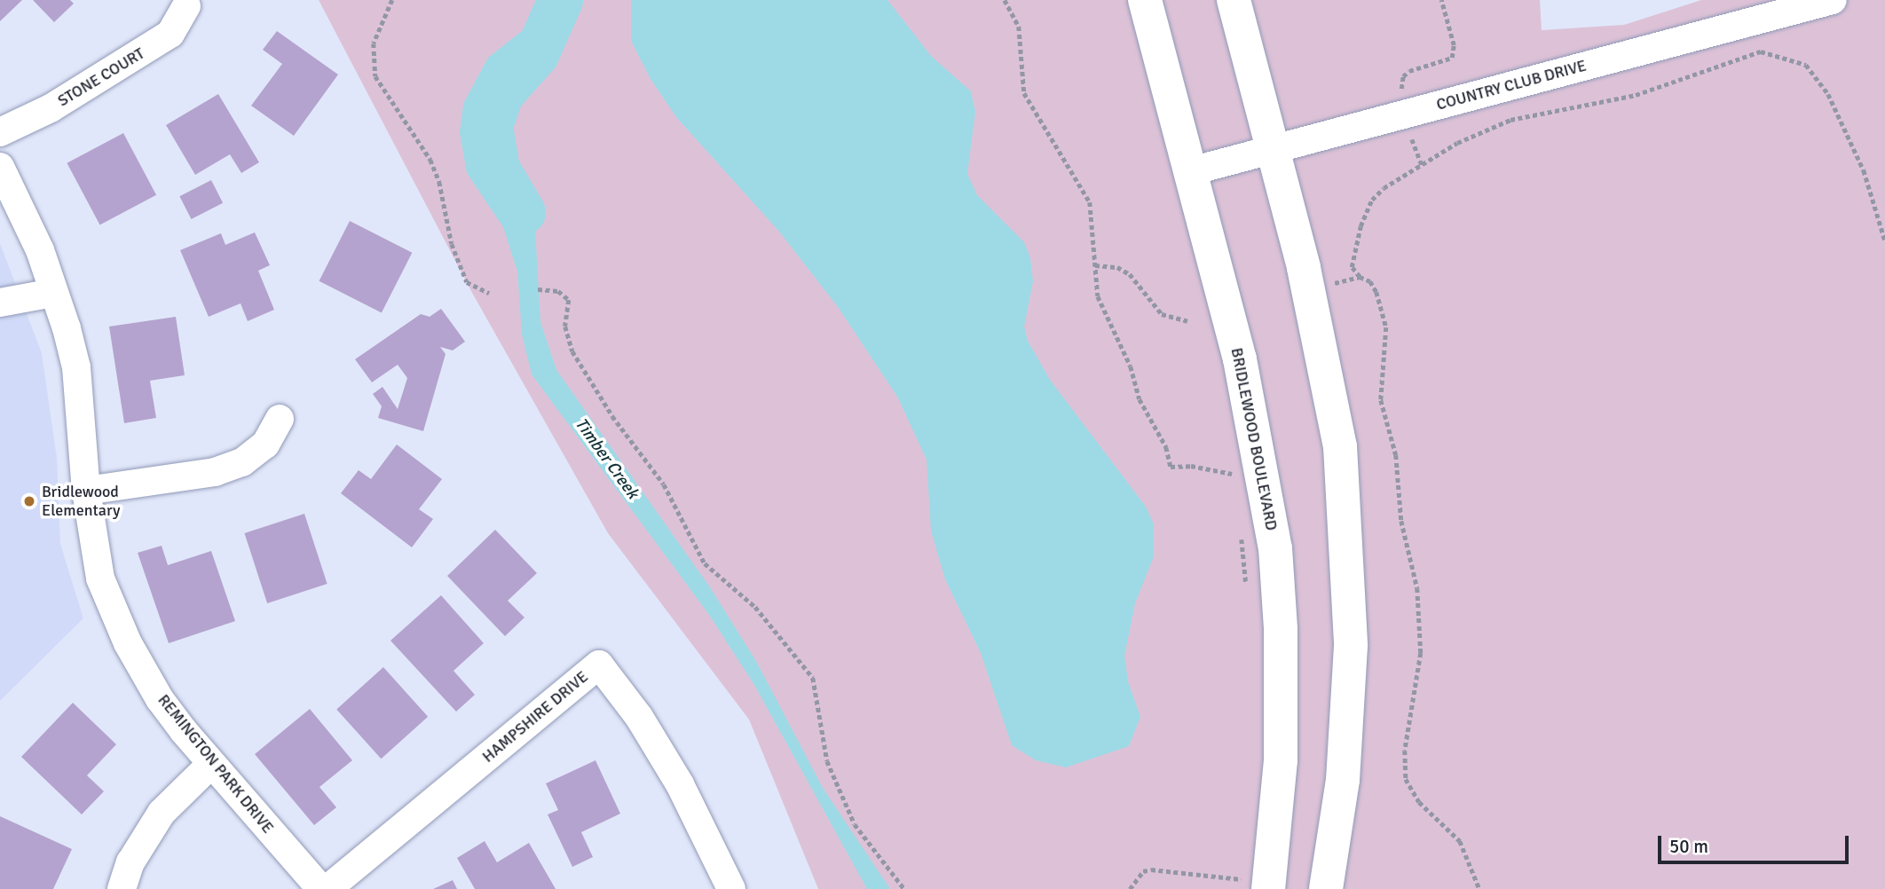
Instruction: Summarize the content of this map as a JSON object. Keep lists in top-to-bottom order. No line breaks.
{"streets":{"main road":["BRIDLEWOOD BOULEVARD"],"street":["STONE COURT","COUNTRY CLUB DRIVE","HAMPSHIRE DRIVE","REMINGTON PARK DRIVE"]},"crossings":[["COUNTRY CLUB DRIVE","BRIDLEWOOD BOULEVARD"]],"water":["Timber Creek"],"places":["Bridlewood Elementary"],"scale_bar":"50 m"}
